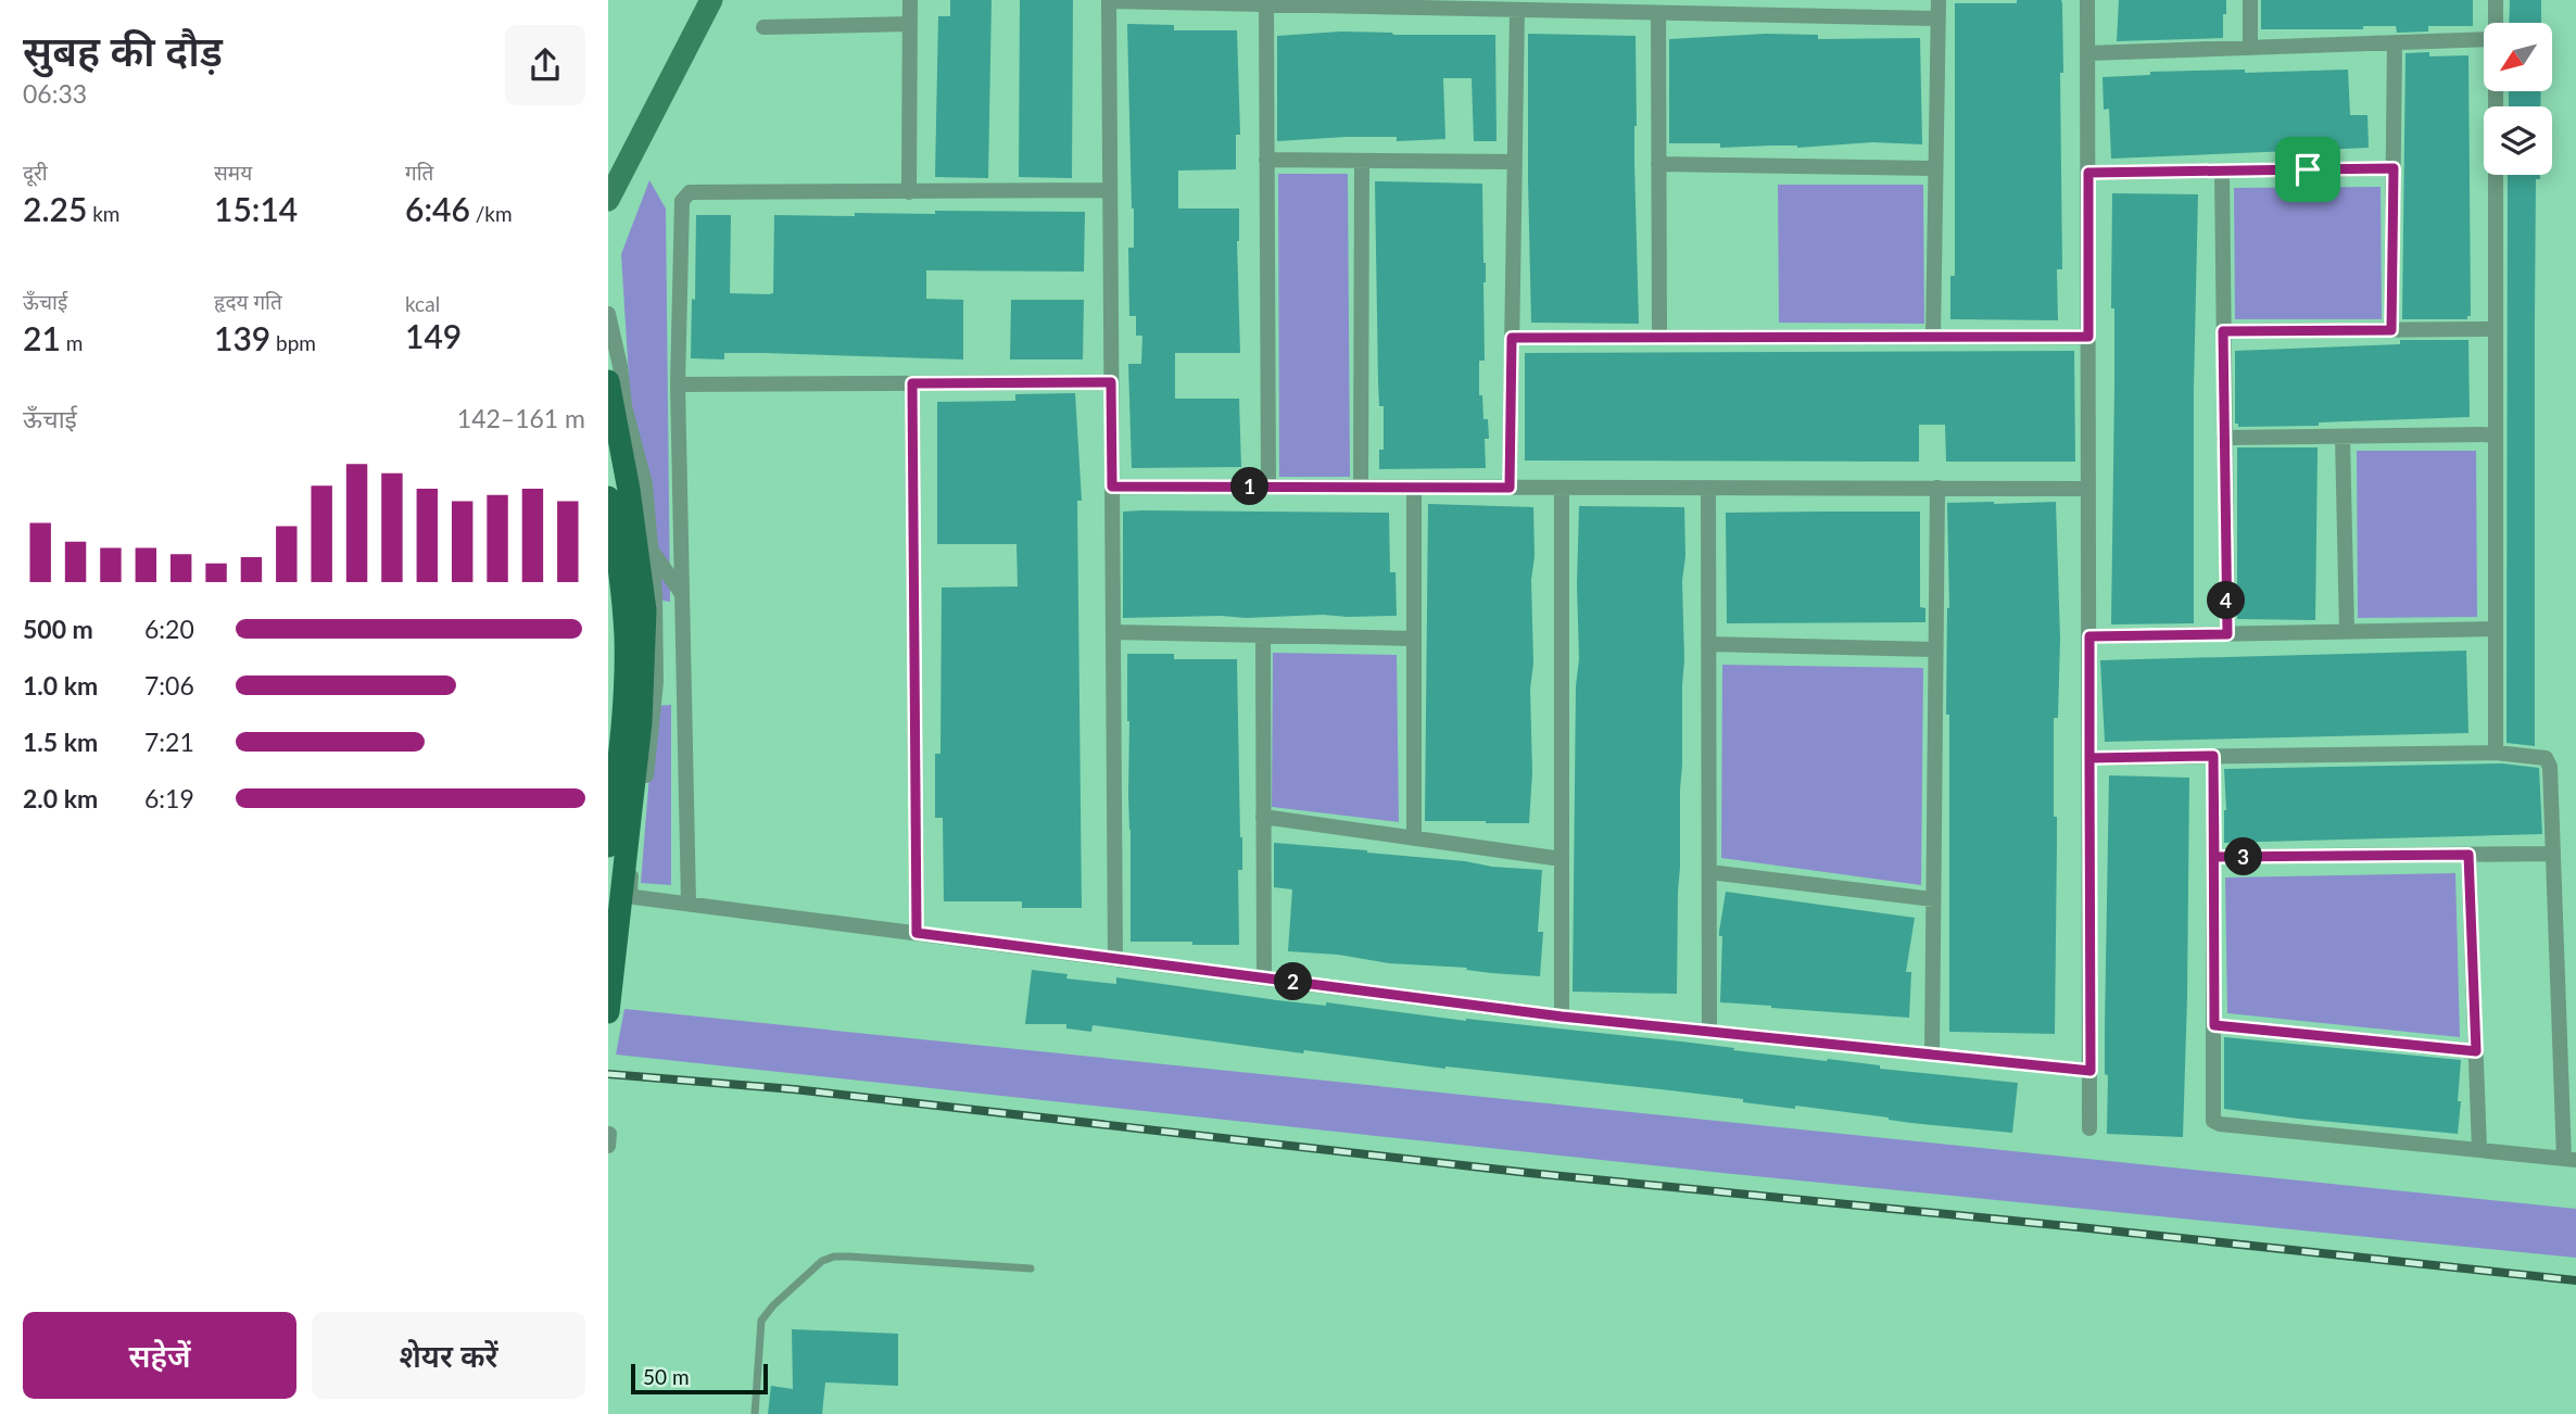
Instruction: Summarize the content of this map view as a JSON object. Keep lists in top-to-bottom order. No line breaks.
{"scale_bar":"50 m","north":"bottom left","page":{"heading":["सुबह की दौड़","06:33"],"stats":[["दूरी","2.25 km"],["समय","15:14"],["गति","6:46 /km"],["ऊँचाई","21 m"],["हृदय गति","139 bpm"],["kcal","149"]],"chart":["ऊँचाई","142–161 m"],"pins":["1","4","3","2"],"list":[{"name":"500 m","note":"6:20"},{"name":"1.0 km","note":"7:06"},{"name":"1.5 km","note":"7:21"},{"name":"2.0 km","note":"6:19"}],"buttons":["सहेजें","शेयर करें"],"scale":"50 m"}}
